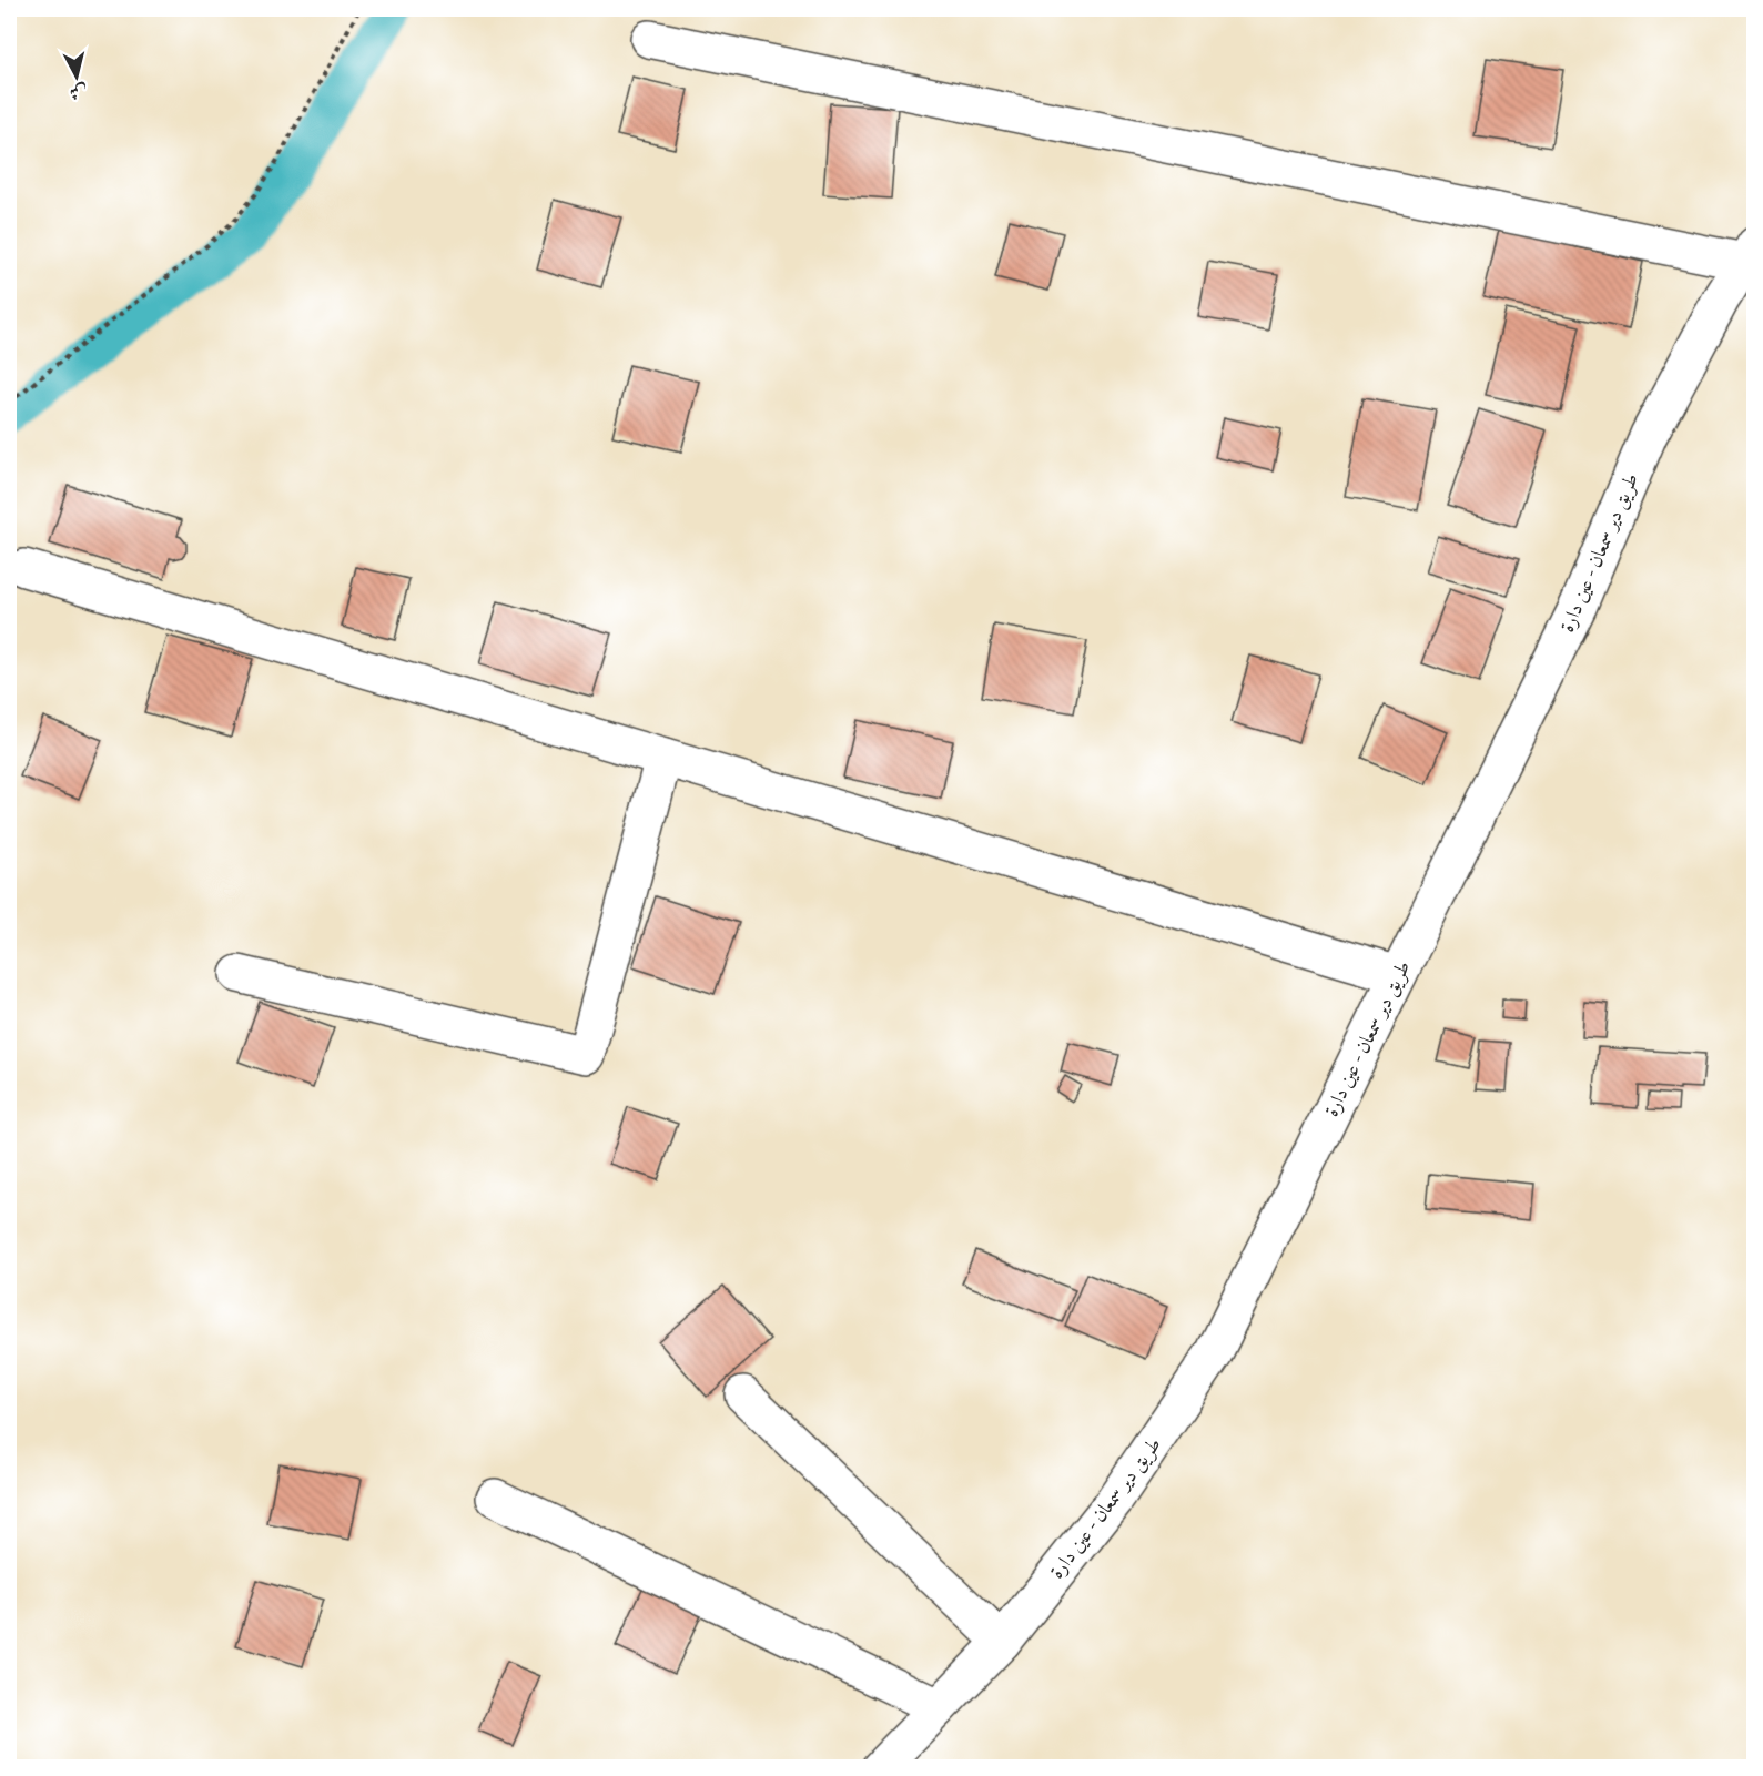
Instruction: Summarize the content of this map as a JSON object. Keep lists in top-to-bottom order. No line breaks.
{"streets":{"street":["طريق دير سمعان - عين دارة"]},"north":"bottom"}
